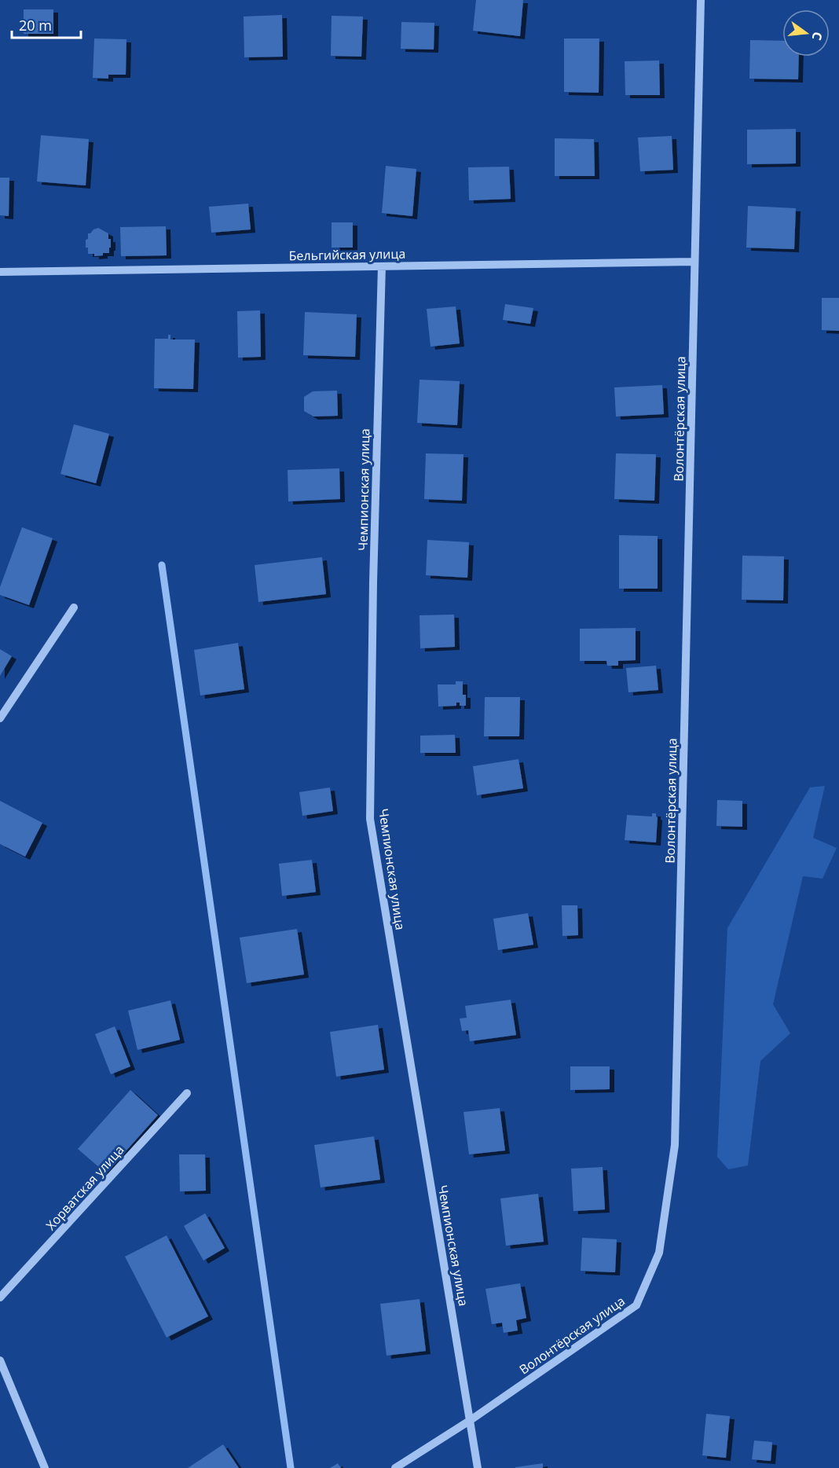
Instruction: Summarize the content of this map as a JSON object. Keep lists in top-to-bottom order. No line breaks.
{"streets":{"street":["Бельгийская улица","Волонтёрская улица","Чемпионская улица","Хорватская улица"]},"crossings":[["Бельгийская улица","Волонтёрская улица"],["Бельгийская улица","Чемпионская улица"],["Волонтёрская улица","Чемпионская улица"]],"scale_bar":"20 m","north":"right"}
